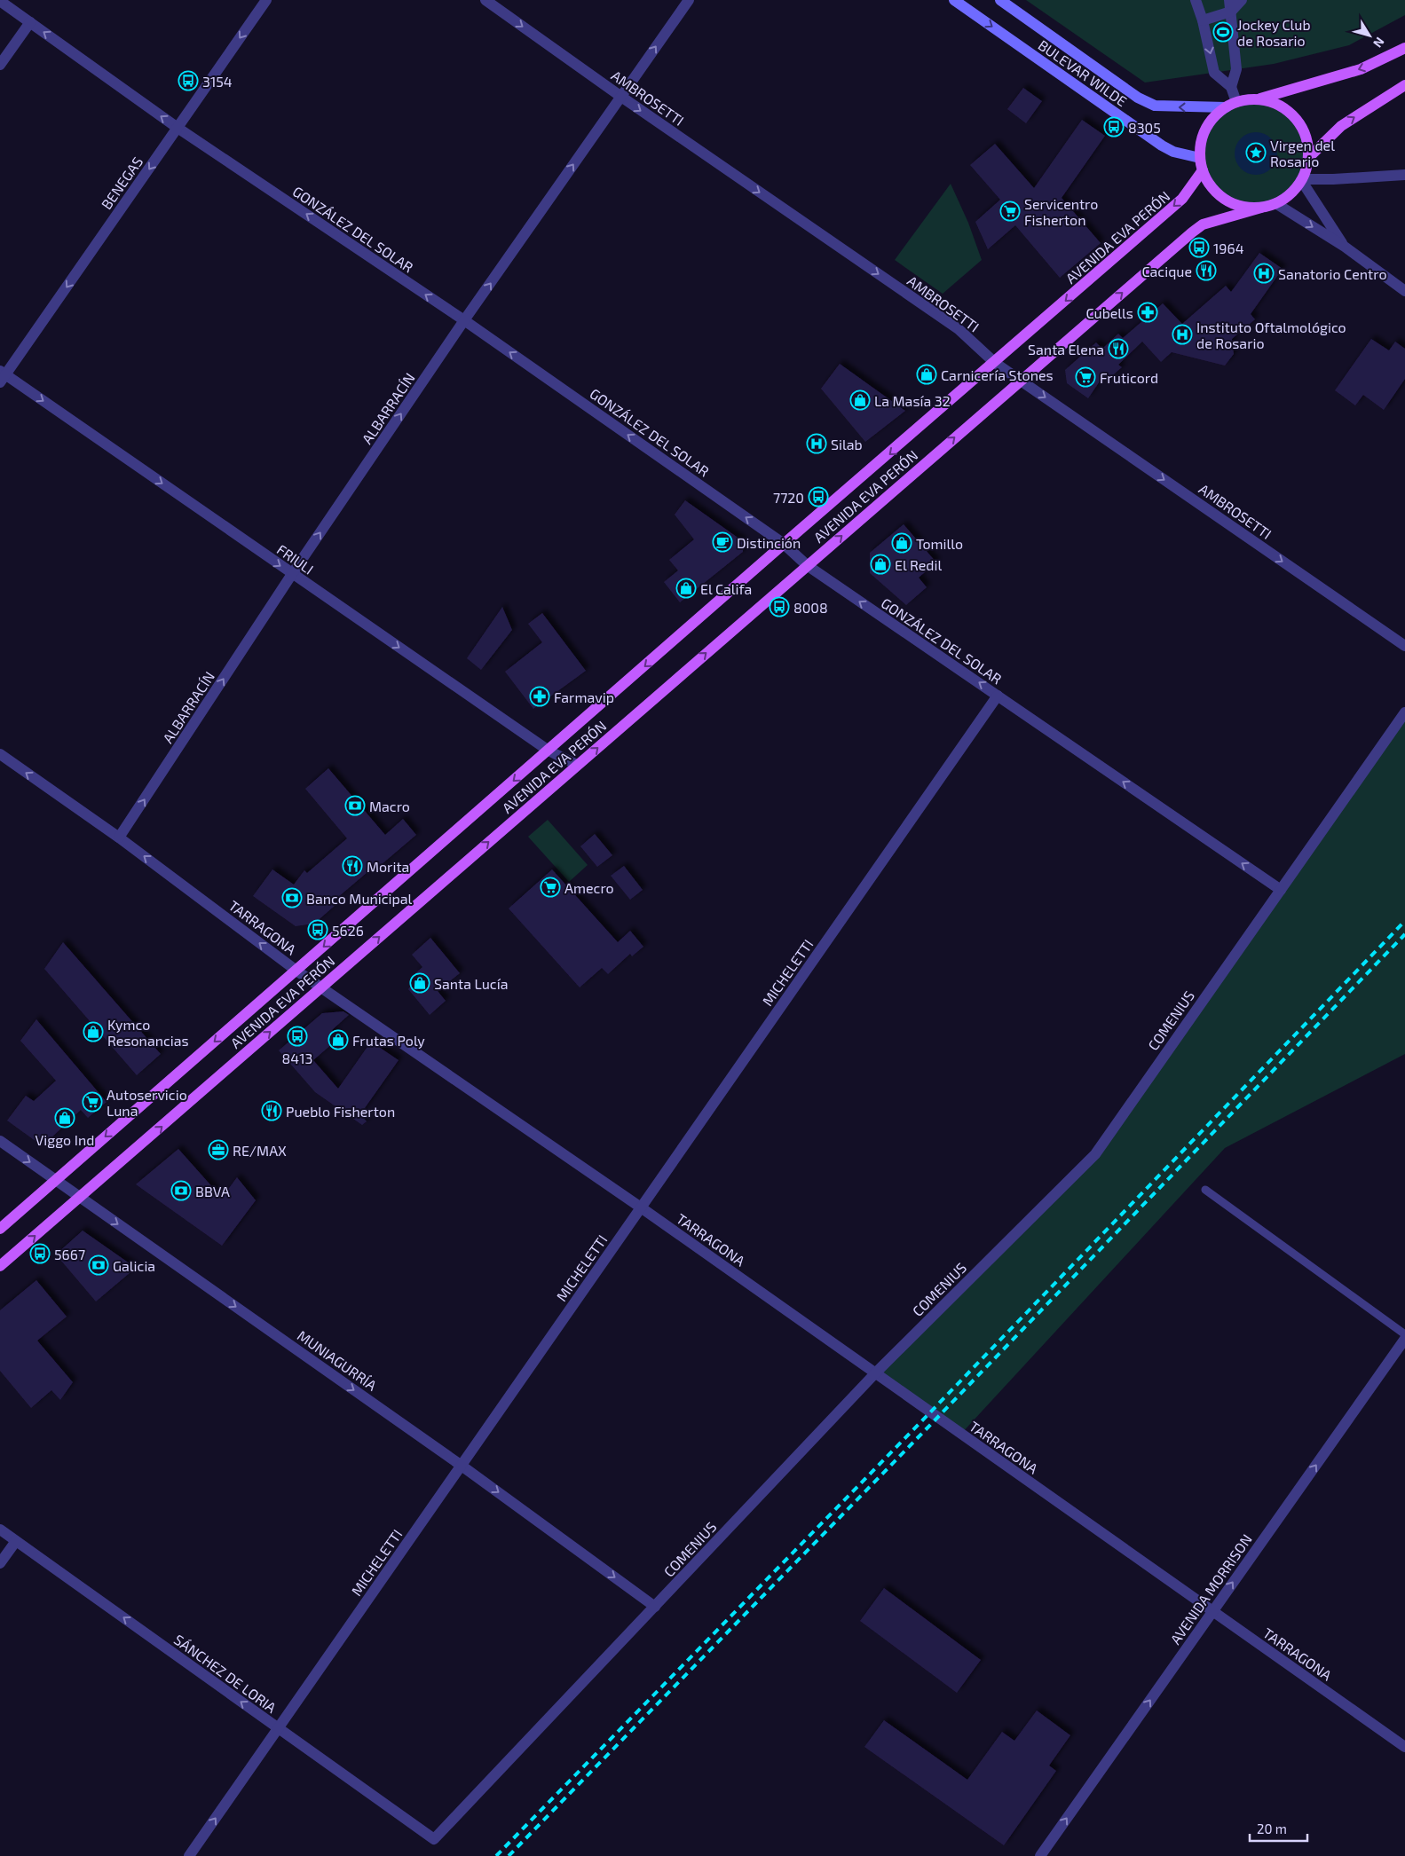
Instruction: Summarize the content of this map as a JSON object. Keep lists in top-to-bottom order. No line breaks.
{"streets":{"main road":["BULEVAR WILDE","AVENIDA EVA PERÓN"],"street":["AMBROSETTI","BENEGAS","GONZÁLEZ DEL SOLAR","ALBARRACÍN","FRIULI","TARRAGONA","MICHELETTI","COMENIUS","MUNIAGURRÍA","AVENIDA MORRISON","SÁNCHEZ DE LORIA"]},"crossings":[["BULEVAR WILDE","AVENIDA EVA PERÓN"],["AMBROSETTI","AVENIDA EVA PERÓN"],["AMBROSETTI","ALBARRACÍN"],["BENEGAS","GONZÁLEZ DEL SOLAR"],["BENEGAS","FRIULI"],["GONZÁLEZ DEL SOLAR","AVENIDA EVA PERÓN"],["GONZÁLEZ DEL SOLAR","ALBARRACÍN"],["GONZÁLEZ DEL SOLAR","MICHELETTI"],["GONZÁLEZ DEL SOLAR","COMENIUS"],["AVENIDA EVA PERÓN","FRIULI"],["AVENIDA EVA PERÓN","TARRAGONA"],["AVENIDA EVA PERÓN","MUNIAGURRÍA"],["ALBARRACÍN","FRIULI"],["ALBARRACÍN","TARRAGONA"],["TARRAGONA","MICHELETTI"],["TARRAGONA","COMENIUS"],["TARRAGONA","AVENIDA MORRISON"],["MICHELETTI","MUNIAGURRÍA"],["MICHELETTI","SÁNCHEZ DE LORIA"],["COMENIUS","MUNIAGURRÍA"],["COMENIUS","SÁNCHEZ DE LORIA"]],"one_way":["AMBROSETTI","BENEGAS","GONZÁLEZ DEL SOLAR","ALBARRACÍN","FRIULI","MUNIAGURRÍA","AVENIDA MORRISON","SÁNCHEZ DE LORIA"],"places":{"sports":["Jockey Club de Rosario"],"bus stop":["3154","8305","1964","7720","8008","5626","8413","5667"],"place":["Virgen del Rosario"],"supermarket":["Servicentro Fisherton","Fruticord","Amecro","Autoservicio Luna"],"restaurant":["Cacique","Santa Elena","Morita","Pueblo Fisherton"],"hospital":["Sanatorio Centro","Instituto Oftalmológico de Rosario","Silab"],"pharmacy":["Cubells","Farmavip"],"shop":["Carnicería Stones","La Masía 32","Tomillo","El Redil","El Califa","Santa Lucía","Kymco Resonancias","Frutas Poly","Viggo Ind"],"cafe":["Distinción"],"bank":["Macro","Banco Municipal","BBVA","Galicia"],"office":["RE/MAX"]},"scale_bar":"20 m","north":"bottom right"}
